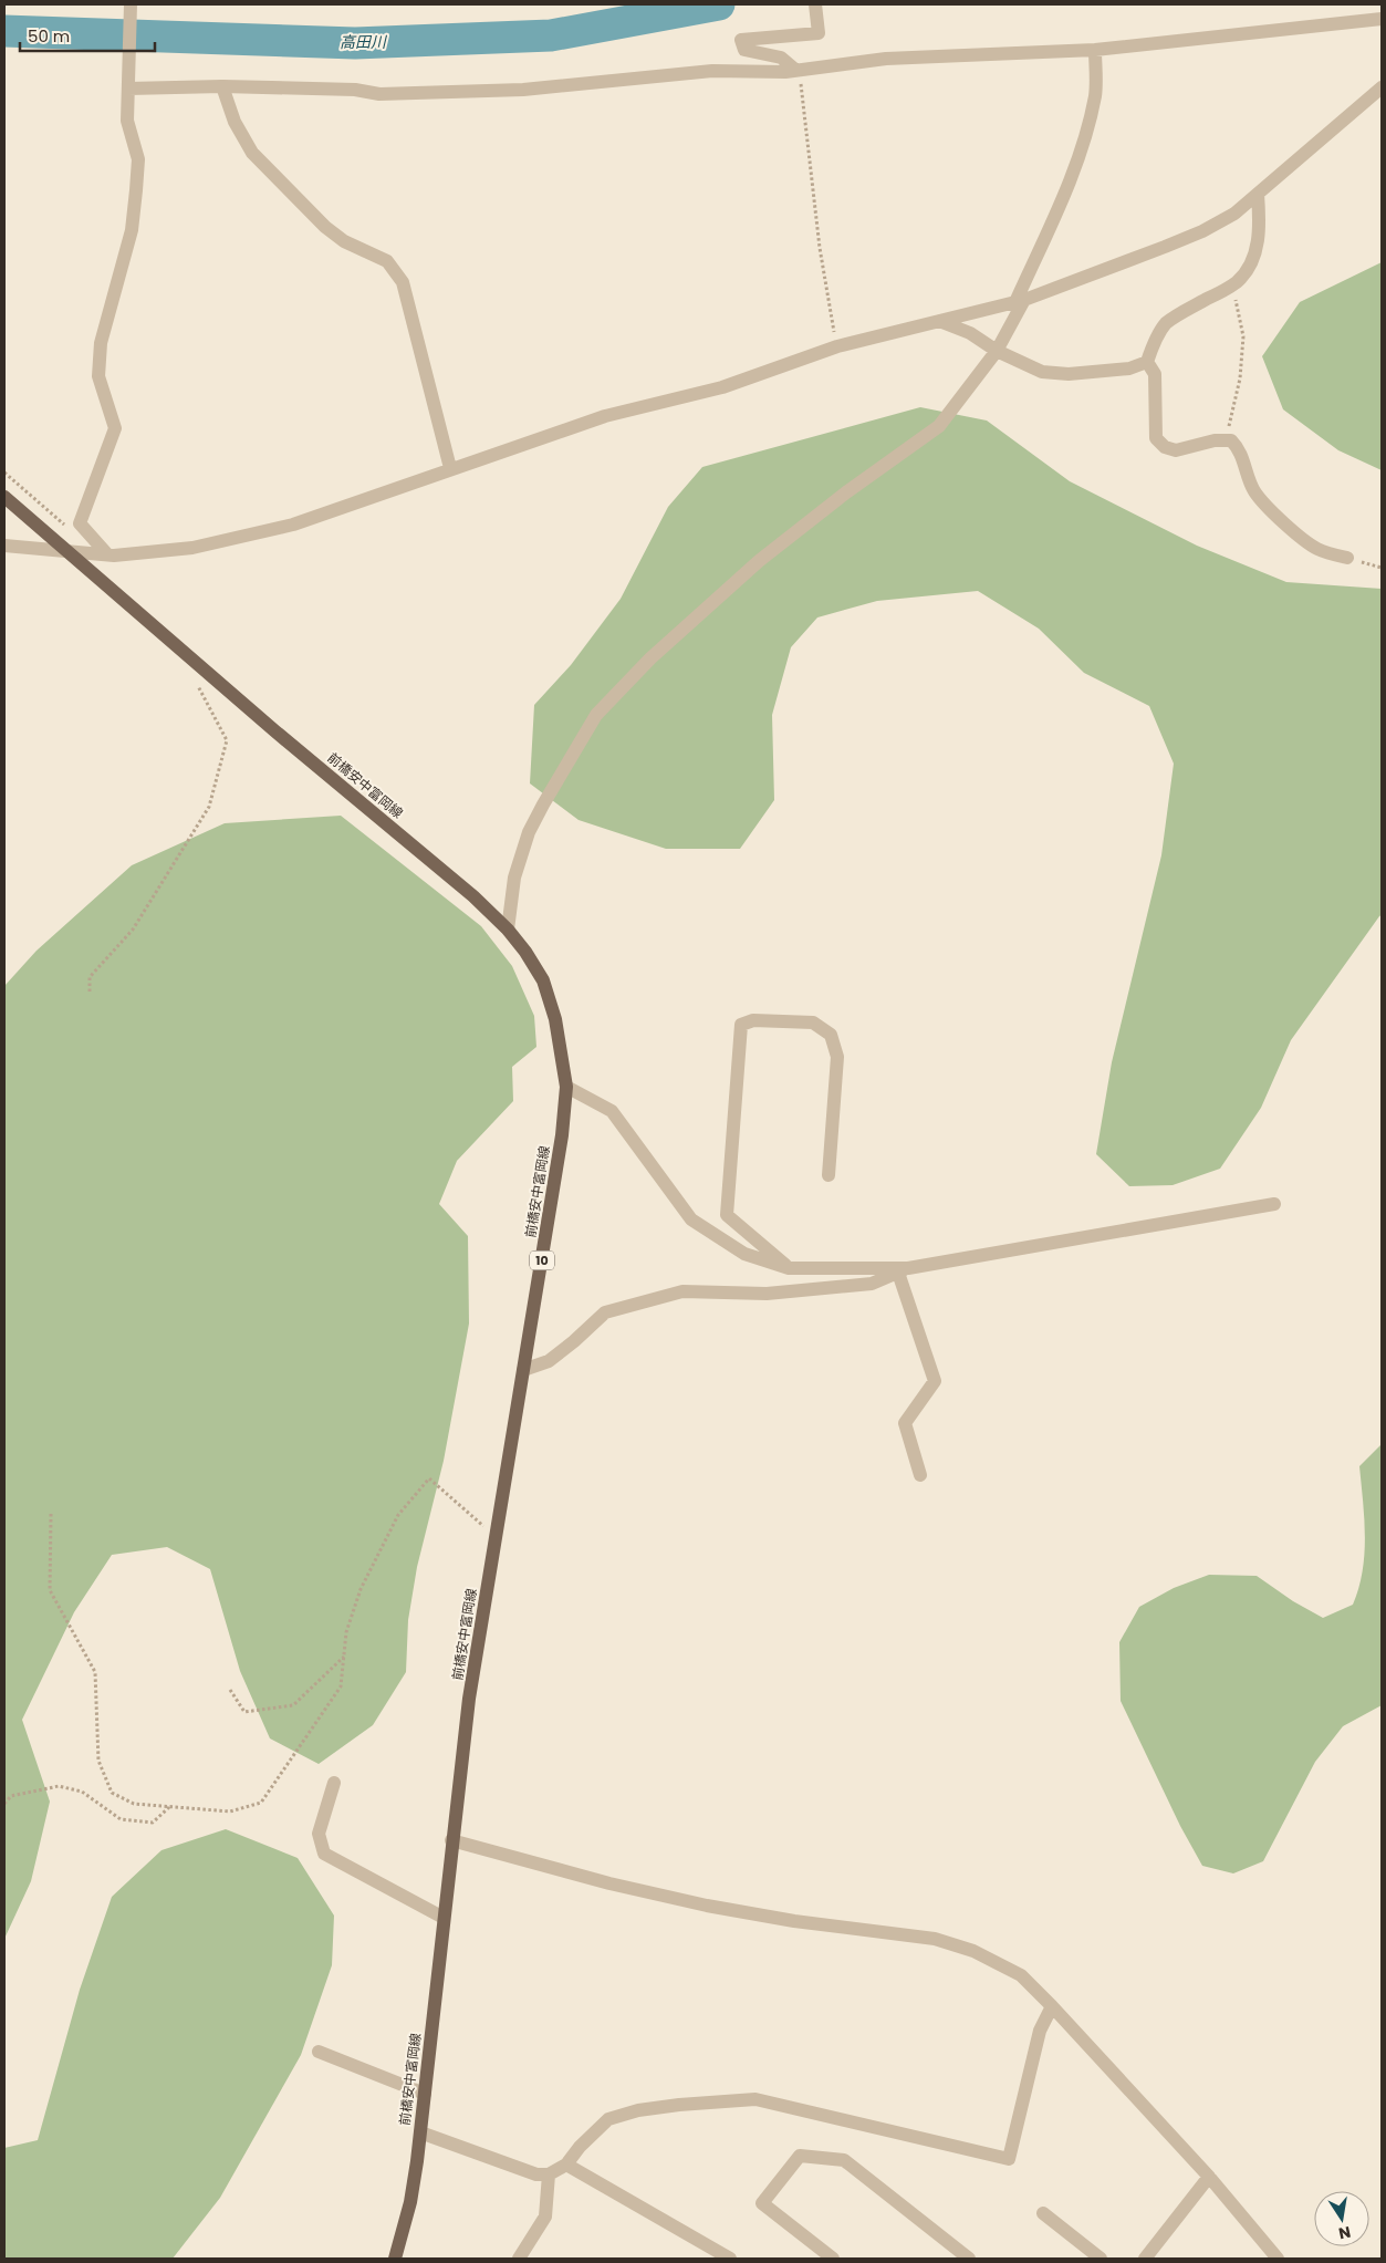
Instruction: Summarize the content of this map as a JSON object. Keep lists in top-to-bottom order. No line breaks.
{"streets":{"main road":["前橋安中富岡線","10"]},"water":["高田川"],"scale_bar":"50 m","north":"bottom"}
